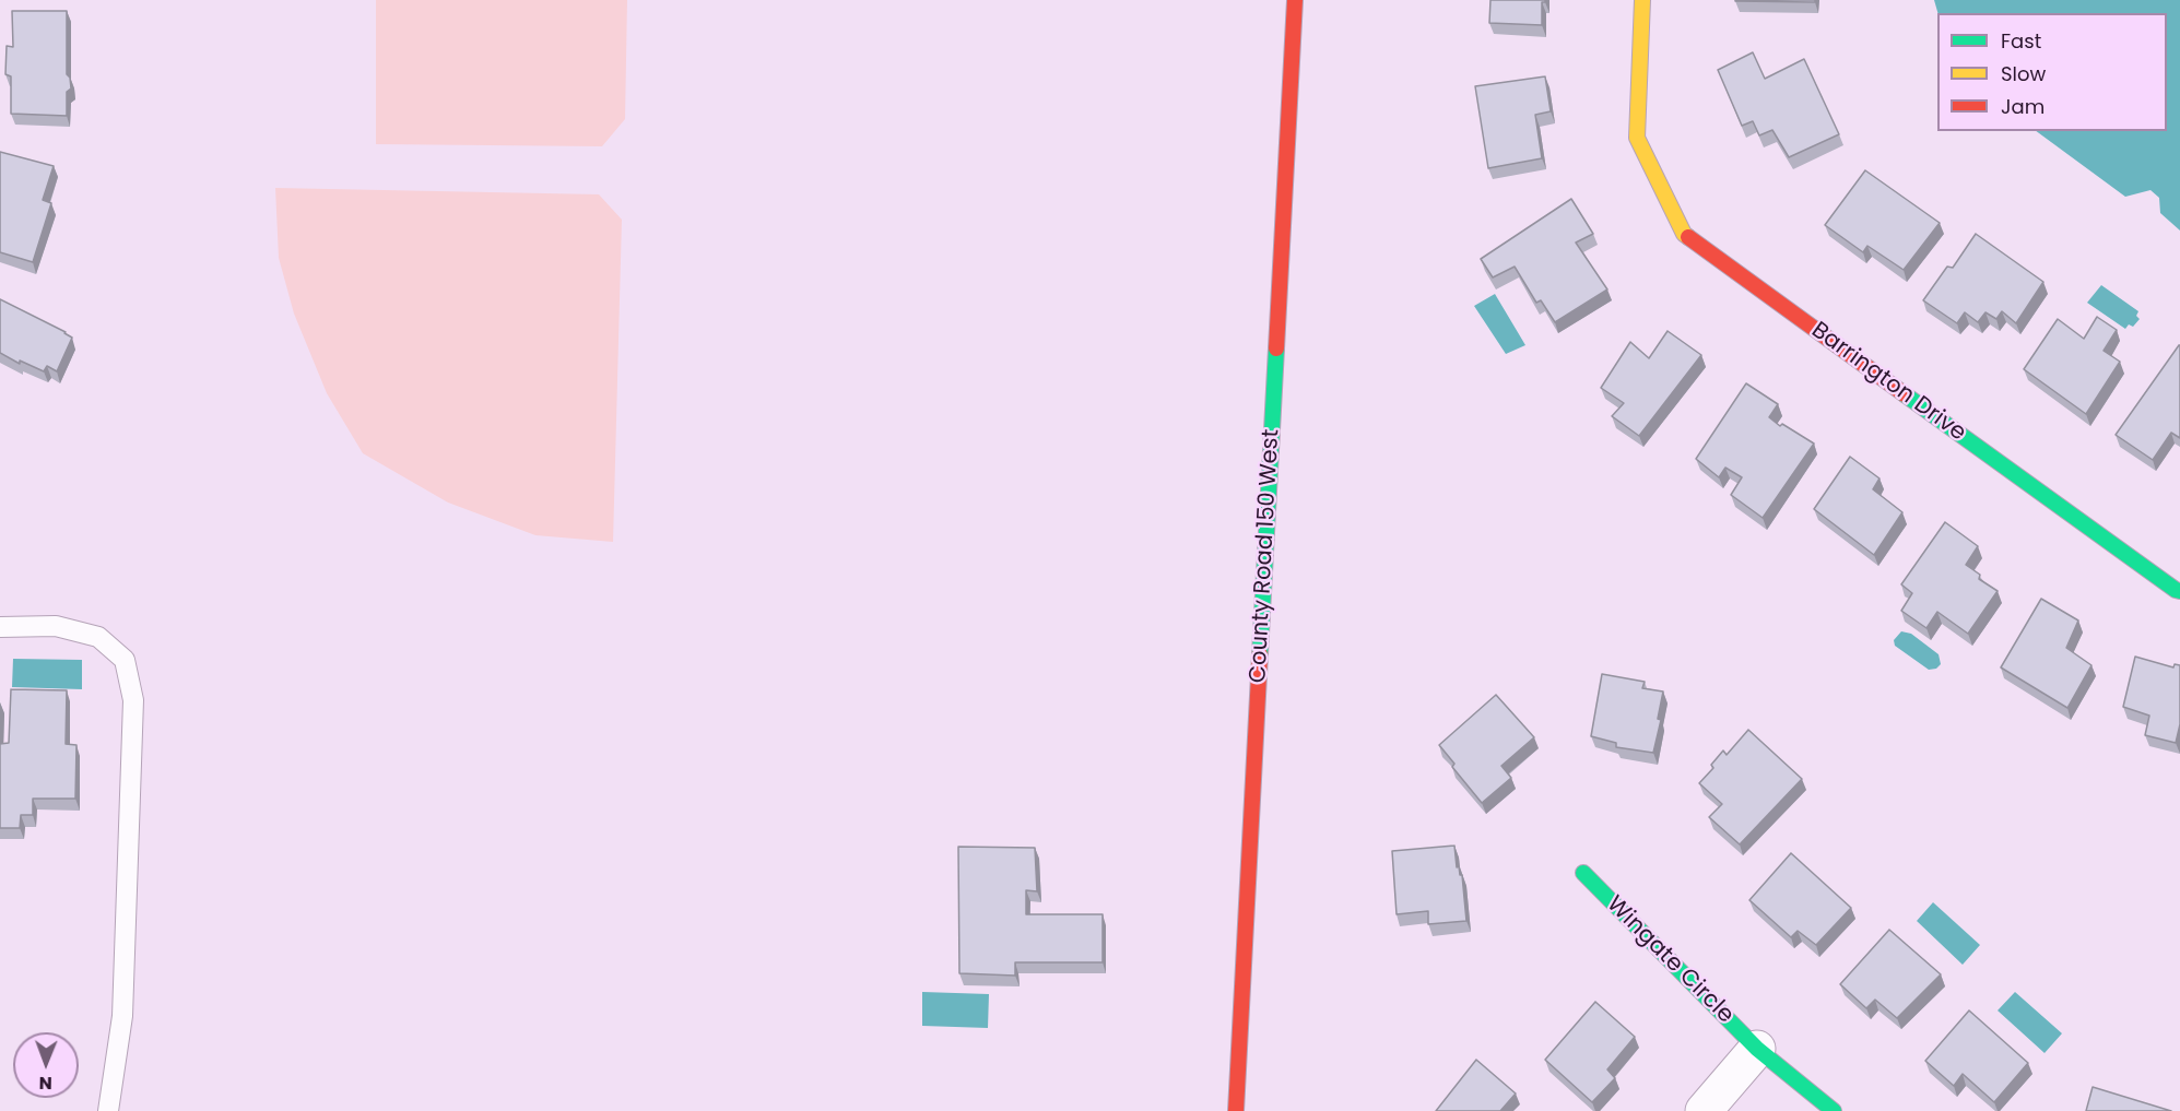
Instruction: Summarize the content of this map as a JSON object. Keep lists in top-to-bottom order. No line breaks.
{"streets":{"street":["Barrington Drive","County Road 150 West","Wingate Circle"]},"legend":["Fast","Slow","Jam"],"north":"bottom"}
